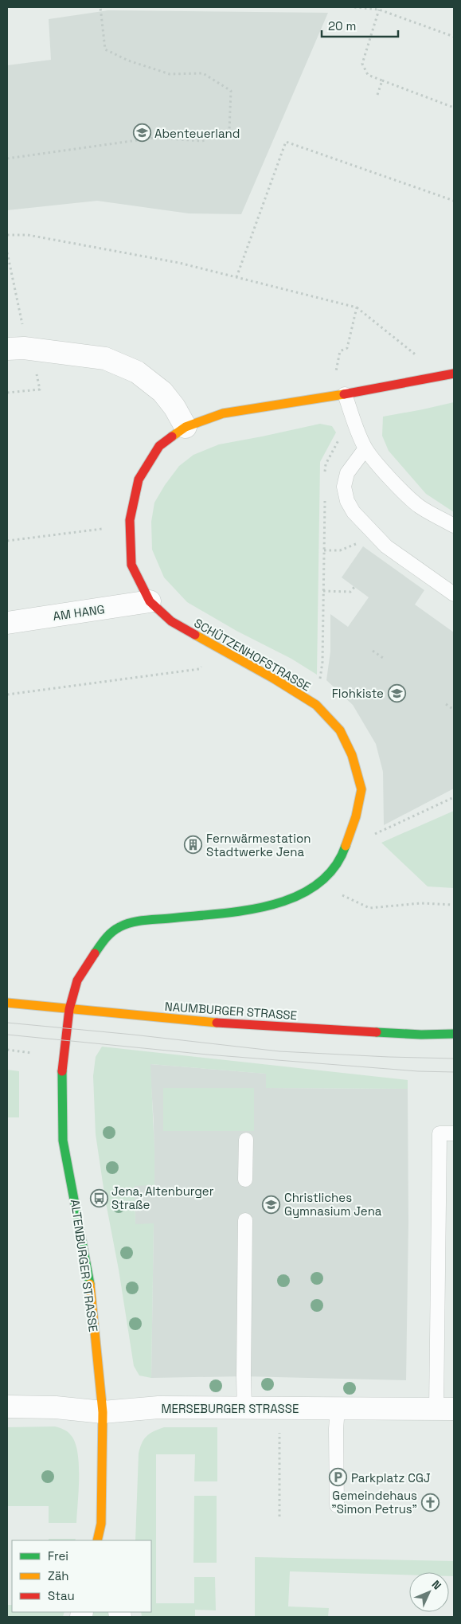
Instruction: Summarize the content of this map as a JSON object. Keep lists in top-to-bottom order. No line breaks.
{"streets":{"street":["AM HANG","SCHÜTZENHOFSTRASSE","NAUMBURGER STRASSE","ALTENBURGER STRASSE","MERSEBURGER STRASSE"]},"crossings":[["AM HANG","SCHÜTZENHOFSTRASSE"],["SCHÜTZENHOFSTRASSE","NAUMBURGER STRASSE"],["SCHÜTZENHOFSTRASSE","ALTENBURGER STRASSE"],["NAUMBURGER STRASSE","ALTENBURGER STRASSE"],["ALTENBURGER STRASSE","MERSEBURGER STRASSE"]],"places":{"school or university":["Abenteuerland","Flohkiste","Christliches Gymnasium Jena"],"building":["Fernwärmestation Stadtwerke Jena"],"bus stop":["Jena, Altenburger Straße"],"parking":["Parkplatz CGJ"],"church":["Gemeindehaus \"Simon Petrus\""]},"legend":["Frei","Zäh","Stau"],"scale_bar":"20 m","north":"top right"}
